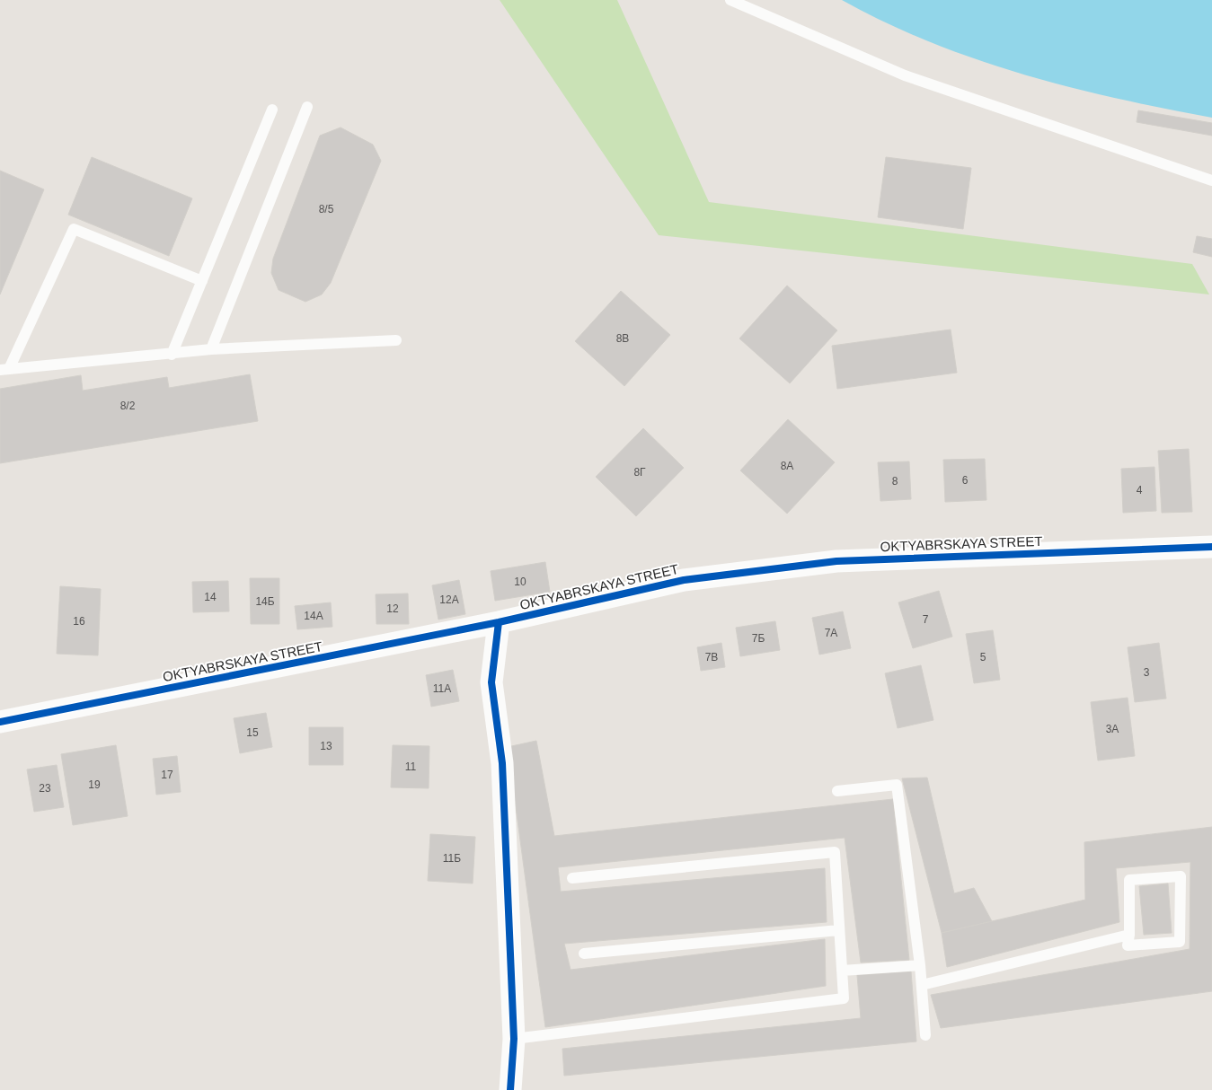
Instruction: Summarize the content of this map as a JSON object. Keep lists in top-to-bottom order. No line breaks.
{"streets":{"street":["OKTYABRSKAYA STREET"]},"house_numbers":["8/5","8В","8/2","8А","8Г","6","8","4","10","14","12А","14Б","12","14А","7","16","7А","7Б","7В","5","3","11А","3А","15","13","11","17","19","23","11Б"]}
